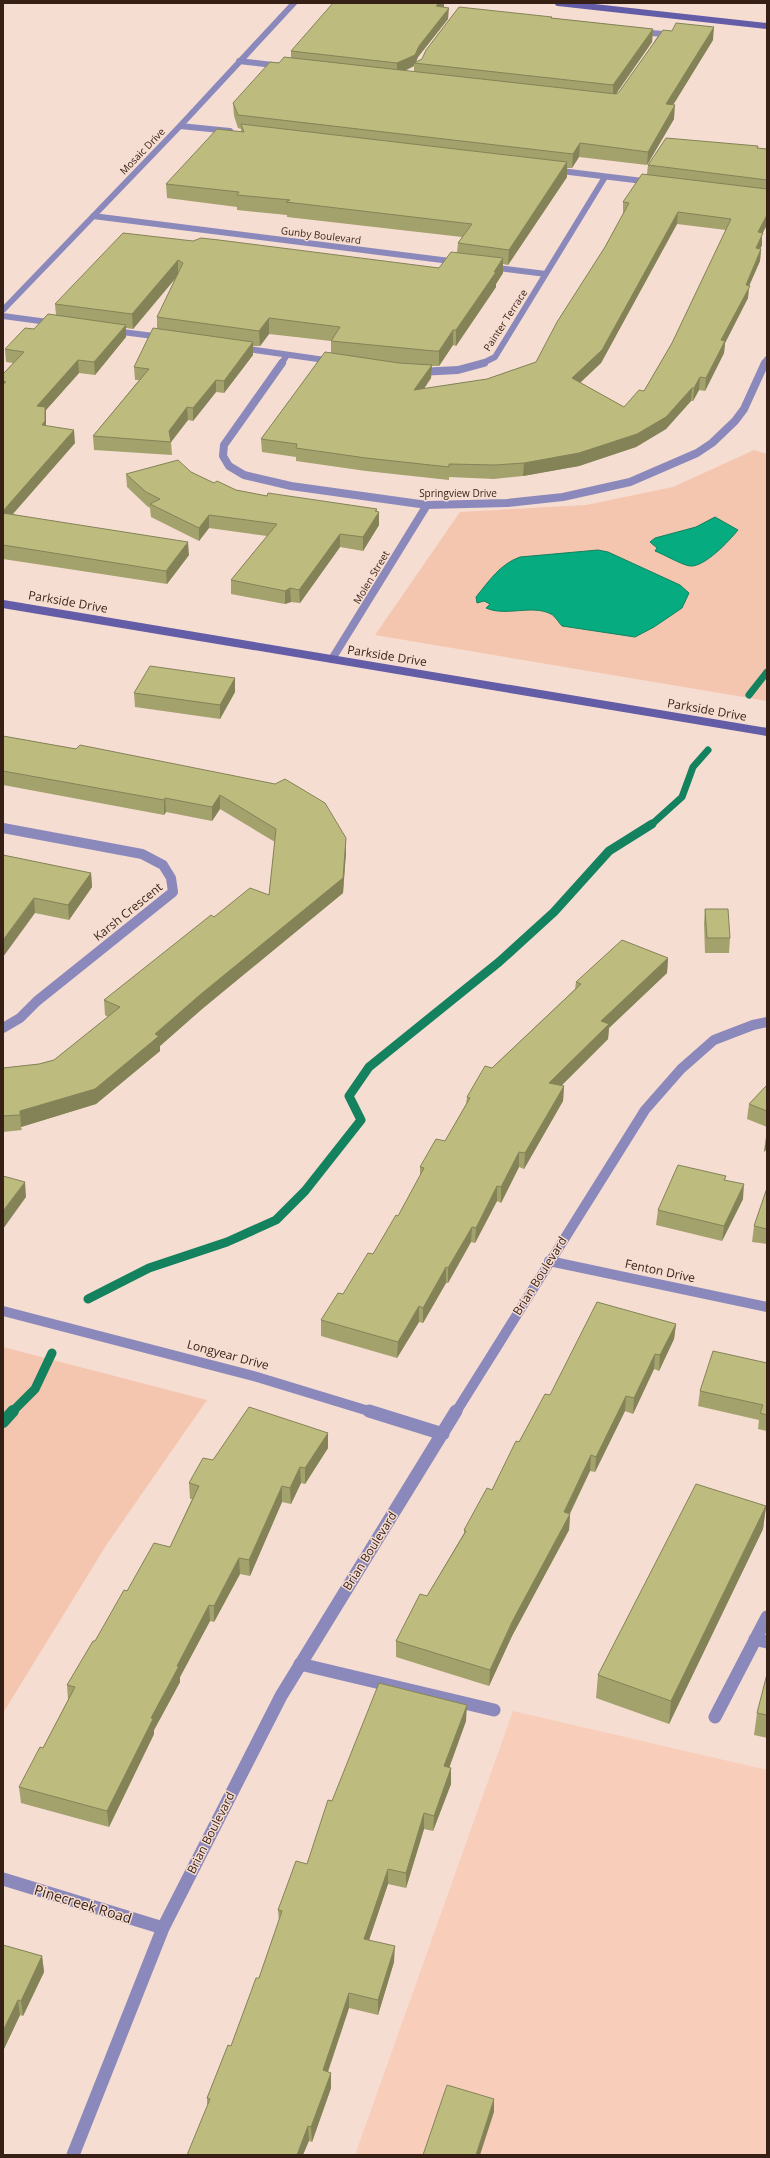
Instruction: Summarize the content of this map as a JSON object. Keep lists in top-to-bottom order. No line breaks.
{"streets":{"main road":["Parkside Drive"],"street":["Mosaic Drive","Gunby Boulevard","Painter Terrace","Springview Drive","Molen Street","Karsh Crescent","Fenton Drive","Brian Boulevard","Longyear Drive","Pinecreek Road"]},"crossings":[["Mosaic Drive","Gunby Boulevard"],["Springview Drive","Molen Street"],["Molen Street","Parkside Drive"],["Fenton Drive","Brian Boulevard"],["Brian Boulevard","Longyear Drive"],["Brian Boulevard","Pinecreek Road"]]}
